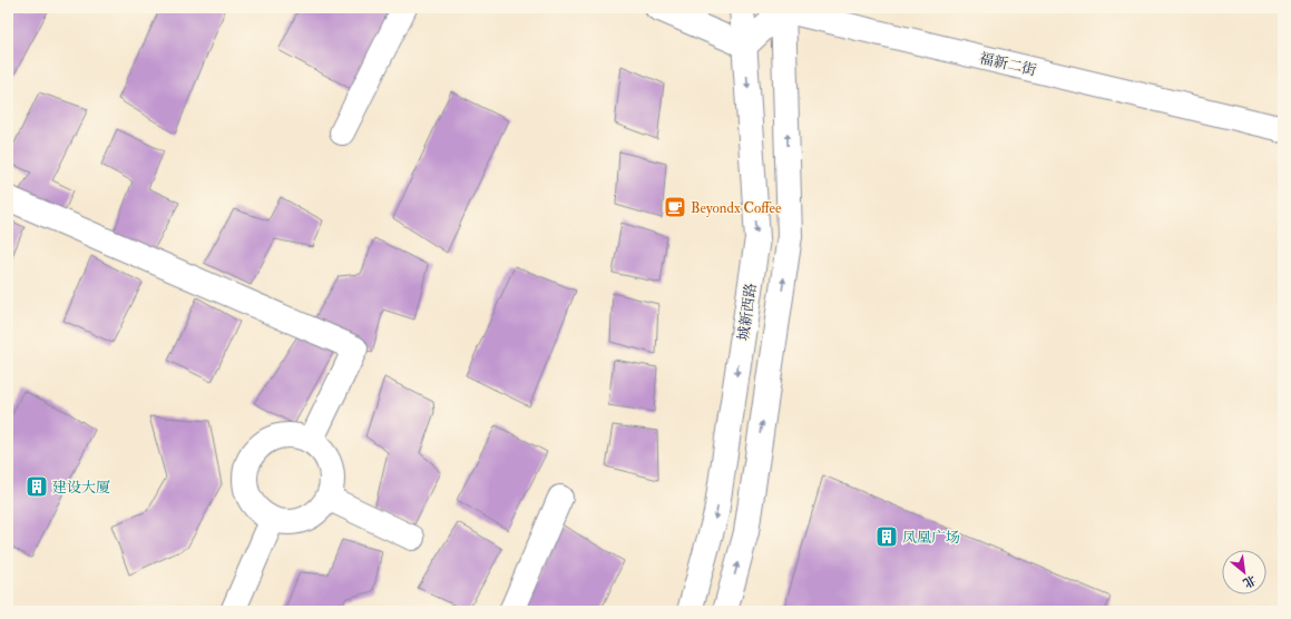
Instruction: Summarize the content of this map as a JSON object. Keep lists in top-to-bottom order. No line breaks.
{"streets":{"main road":["福新二街","城新西路"]},"places":{"cafe":["Beyondx Coffee"],"building":["建设大厦","凤凰广场"]},"north":"bottom right"}
